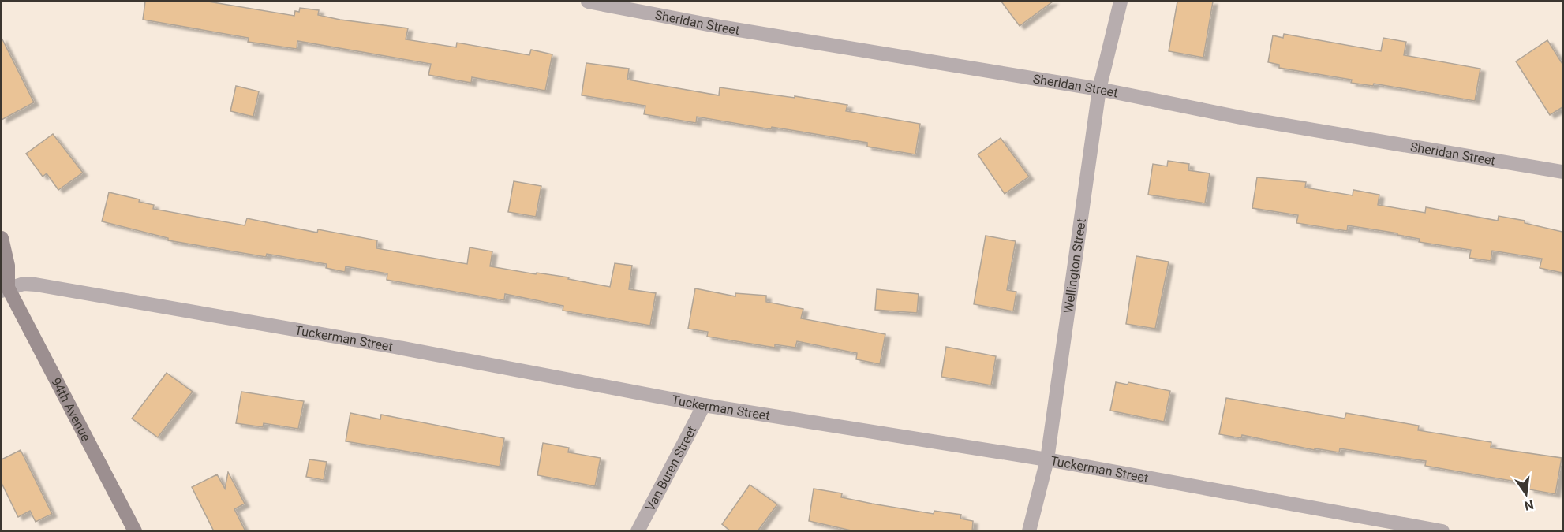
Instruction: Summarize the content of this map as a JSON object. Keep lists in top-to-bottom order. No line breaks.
{"streets":{"street":["Sheridan Street","Wellington Street","Tuckerman Street","94th Avenue","Van Buren Street"]},"crossings":[["Sheridan Street","Wellington Street"],["Wellington Street","Tuckerman Street"],["Tuckerman Street","94th Avenue"],["Tuckerman Street","Van Buren Street"]],"north":"bottom"}
